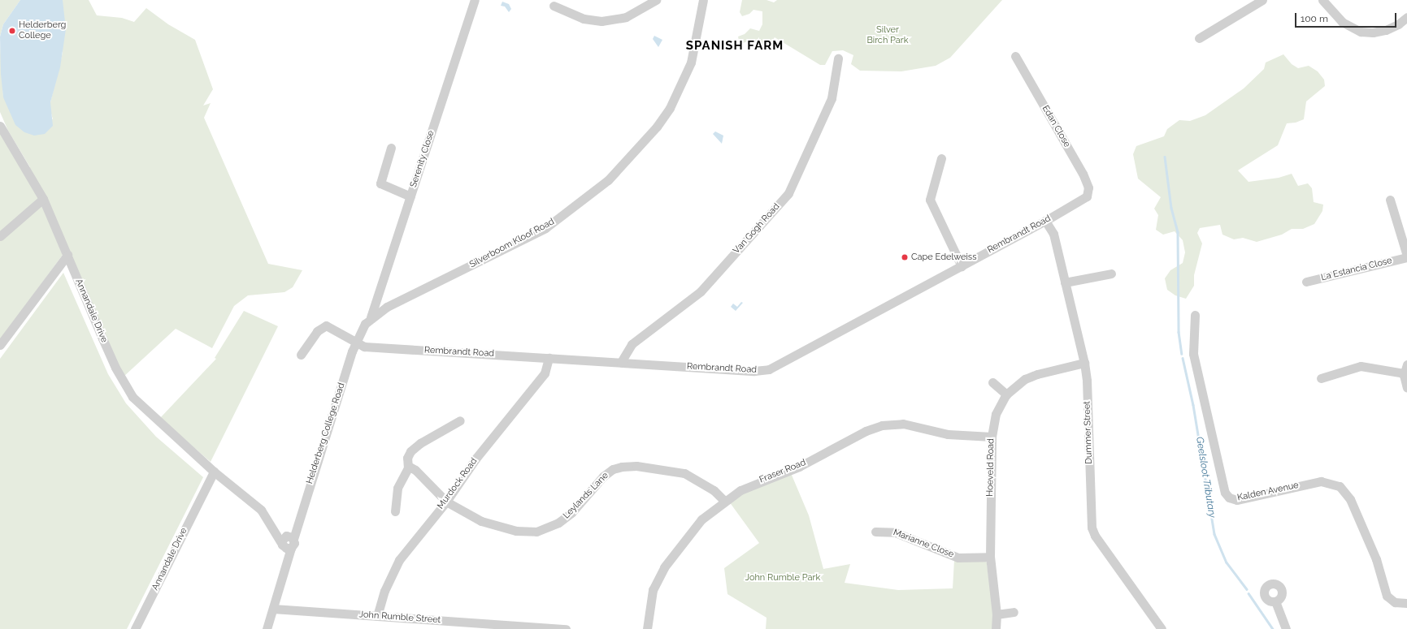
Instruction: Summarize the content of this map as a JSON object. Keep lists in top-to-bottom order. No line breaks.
{"streets":{"street":["Edan Close","Serenity Close","Van Gogh Road","Rembrandt Road","Silverboom Kloof Road","La Estancia Close","Annandale Drive","Dummer Street","Helderberg College Road","Hoeveld Road","Fraser Road","Murdock Road","Kalden Avenue","Leylands Lane","Marianne Close","John Rumble Street"]},"crossings":[["Edan Close","Rembrandt Road"],["Serenity Close","Silverboom Kloof Road"],["Van Gogh Road","Rembrandt Road"],["Rembrandt Road","Silverboom Kloof Road"],["Rembrandt Road","Dummer Street"],["Rembrandt Road","Helderberg College Road"],["Rembrandt Road","Murdock Road"],["Silverboom Kloof Road","Helderberg College Road"],["Annandale Drive","Helderberg College Road"],["Dummer Street","Hoeveld Road"],["Helderberg College Road","John Rumble Street"],["Hoeveld Road","Fraser Road"],["Hoeveld Road","Marianne Close"],["Fraser Road","Leylands Lane"],["Murdock Road","Leylands Lane"],["Murdock Road","John Rumble Street"]],"districts":["SPANISH FARM"],"water":["Geelsloot Tributary"],"parks":["Silver Birch Park","John Rumble Park"],"places":["Helderberg College","Cape Edelweiss"],"scale_bar":"100 m"}
